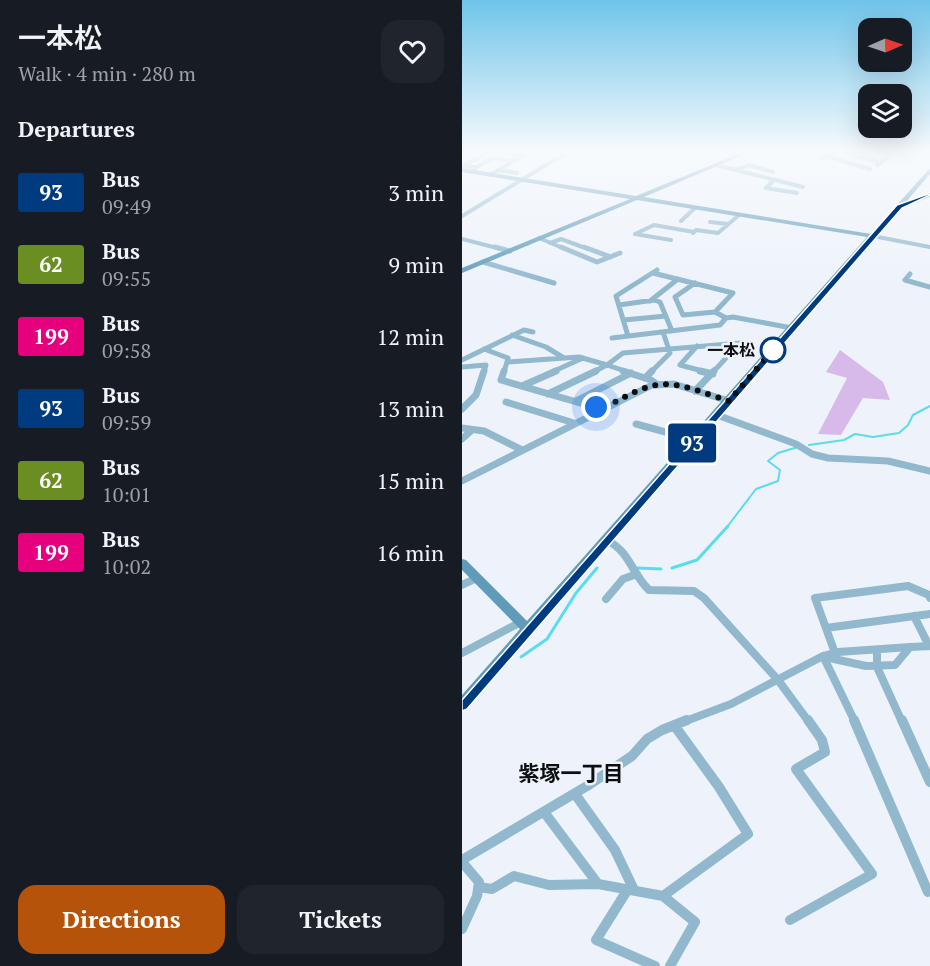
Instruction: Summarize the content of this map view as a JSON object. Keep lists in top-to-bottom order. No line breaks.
{"districts":["紫塚一丁目"],"places":["一本松"],"lines":["bus line 93"],"north":"right","page":{"heading":[["一本松","Walk · 4 min · 280 m"],"Departures"],"on_map":"93","list":[{"mark":"93","name":"Bus","note":"09:49","value":"3 min"},{"mark":"62","name":"Bus","note":"09:55","value":"9 min"},{"mark":"199","name":"Bus","note":"09:58","value":"12 min"},{"mark":"93","name":"Bus","note":"09:59","value":"13 min"},{"mark":"62","name":"Bus","note":"10:01","value":"15 min"},{"mark":"199","name":"Bus","note":"10:02","value":"16 min"}],"buttons":["Directions","Tickets"]}}
